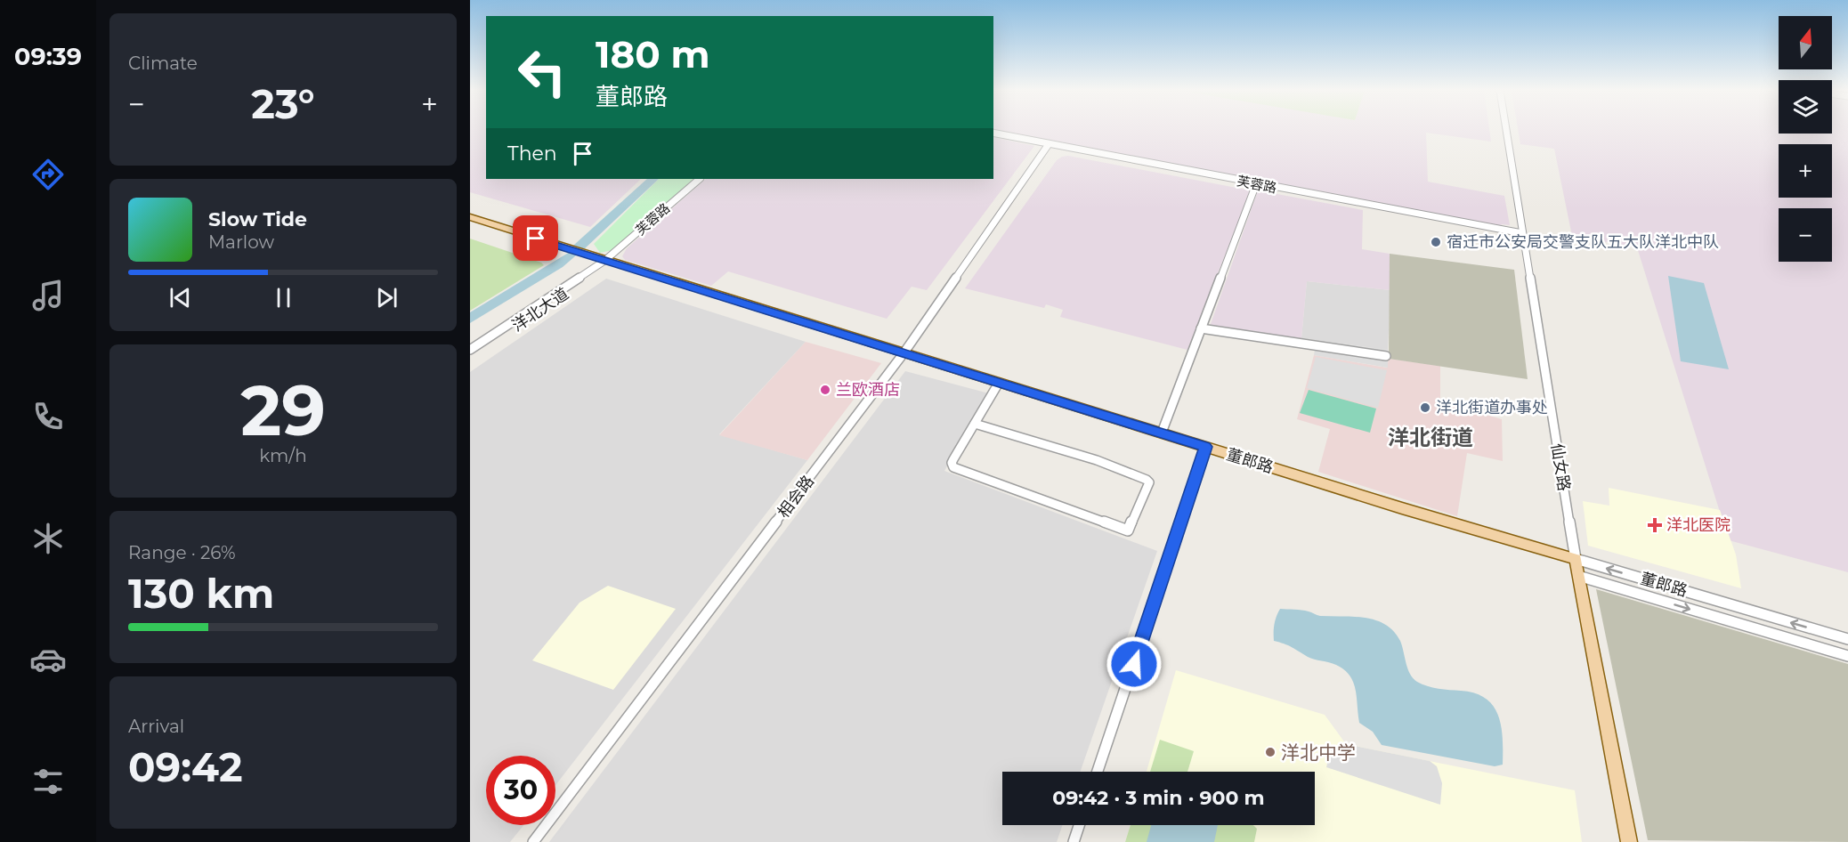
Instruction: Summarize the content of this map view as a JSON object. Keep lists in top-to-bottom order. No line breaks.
{"streets":{"main road":["董郎路","仙女路"],"street":["芙蓉路","洋北大道","相会路"]},"crossings":[["芙蓉路","洋北大道"],["芙蓉路","董郎路"],["芙蓉路","仙女路"],["芙蓉路","相会路"],["洋北大道","董郎路"],["董郎路","仙女路"],["董郎路","相会路"]],"districts":["洋北街道"],"places":{"other":["宿迁市公安局交警支队五大队洋北中队","兰欧酒店","洋北街道办事处","洋北中学"],"health":["洋北医院"]},"north":"top","page":{"tabs":"09:39","tile":["Climate",["29","km/h"],["Range · 26%","130 km"],["Arrival","09:42"]],"map_buttons":["+","−"],"turn":["180 m","董郎路"],"heat":["−","23°","+"],"then":"Then","song":["Slow Tide","Marlow"],"limit":"30","trip":"09:42 · 3 min · 900 m"}}
